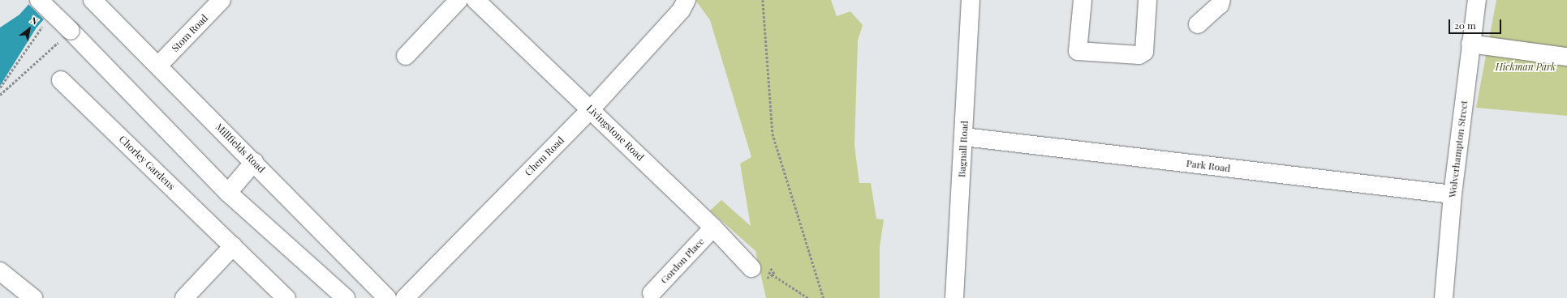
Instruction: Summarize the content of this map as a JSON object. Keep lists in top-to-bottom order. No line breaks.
{"streets":{"street":["Stom Road","Livingstone Road","Millfields Road","Bagnall Road","Wolverhampton Street","Chem Road","Chorley Gardens","Park Road","Gordon Place"]},"crossings":[["Stom Road","Millfields Road"],["Livingstone Road","Chem Road"],["Livingstone Road","Gordon Place"],["Bagnall Road","Park Road"],["Wolverhampton Street","Park Road"]],"parks":["Hickman Park"],"scale_bar":"20 m","north":"top right"}
